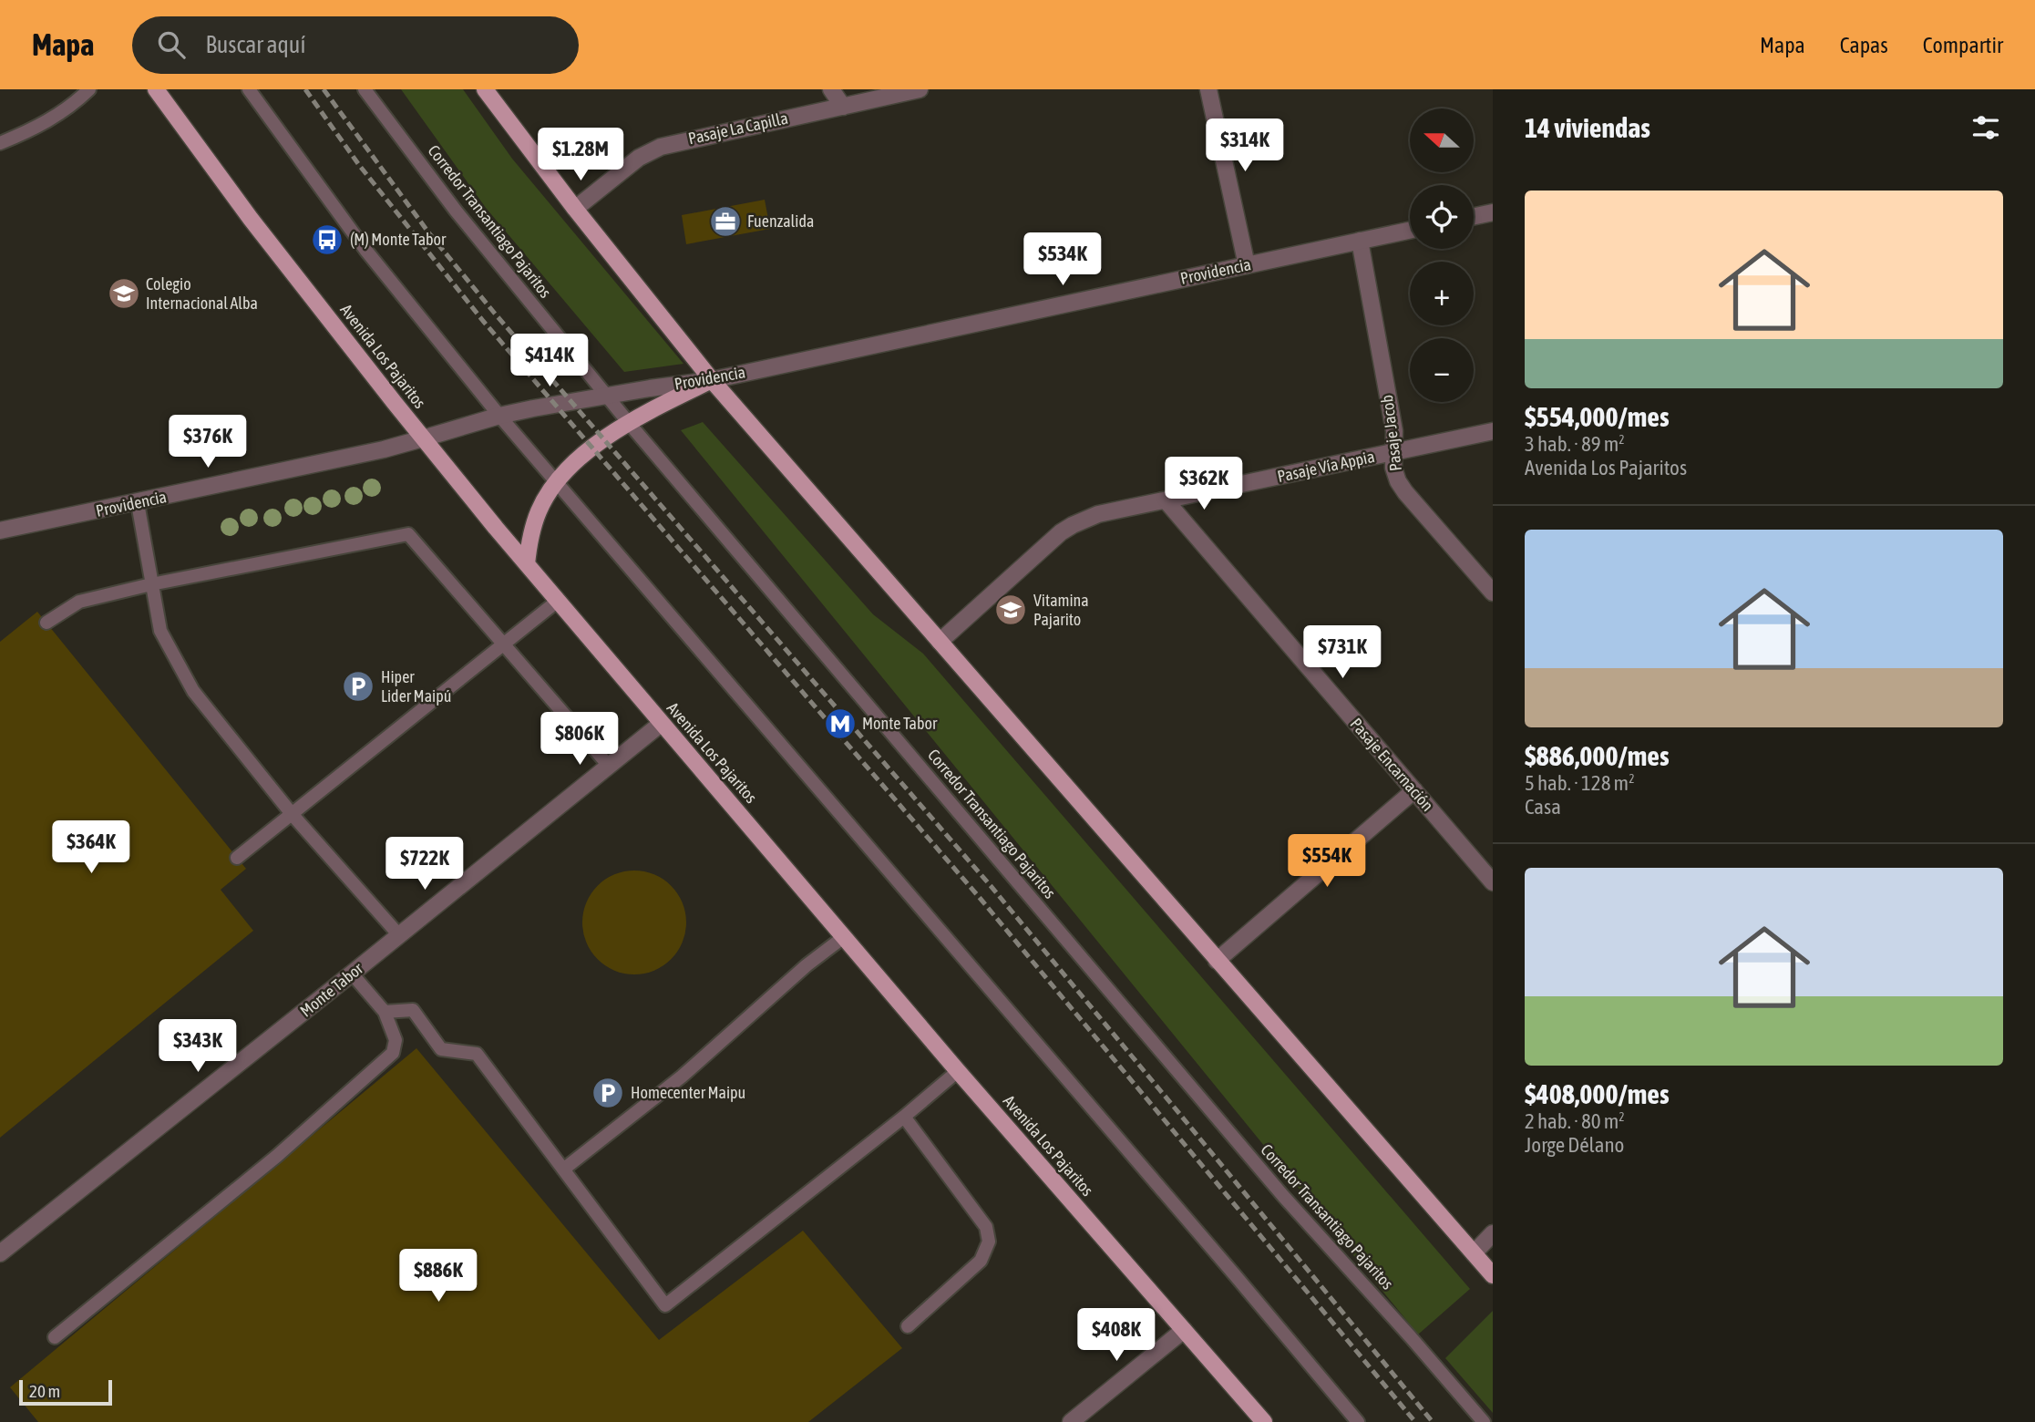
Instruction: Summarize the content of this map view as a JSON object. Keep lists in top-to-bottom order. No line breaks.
{"streets":{"main road":["Avenida Los Pajaritos"],"street":["Pasaje La Capilla","Providencia","Pasaje Jacob","Pasaje Vía Appia","Pasaje Encarnación","Monte Tabor"],"lane":["Corredor Transantiago Pajaritos"]},"crossings":[["Corredor Transantiago Pajaritos","Providencia"],["Providencia","Avenida Los Pajaritos"],["Providencia","Pasaje Jacob"],["Avenida Los Pajaritos","Monte Tabor"],["Pasaje Jacob","Pasaje Vía Appia"],["Pasaje Vía Appia","Pasaje Encarnación"]],"places":{"office":["Fuenzalida"],"bus stop":["(M) Monte Tabor"],"school or university":["Colegio Internacional Alba","Vitamina Pajarito"],"parking":["Hiper Lider Maipú","Homecenter Maipu"],"metro station":["Monte Tabor"]},"scale_bar":"20 m","north":"left","page":{"header":"Mapa","search":"Buscar aquí","nav":["Mapa","Capas","Compartir"],"heading":"14 viviendas","map_buttons":["+","−"],"price":["$314K","$1.28M","$534K","$414K","$376K","$362K","$731K","$806K","$364K","$554K","$722K","$343K","$886K","$408K"],"list":[{"name":"$554,000/mes","note":"3 hab. · 89 m² · Avenida Los Pajaritos"},{"name":"$886,000/mes","note":"5 hab. · 128 m² · Casa"},{"name":"$408,000/mes","note":"2 hab. · 80 m² · Jorge Délano"}],"scale":"20 m"}}
